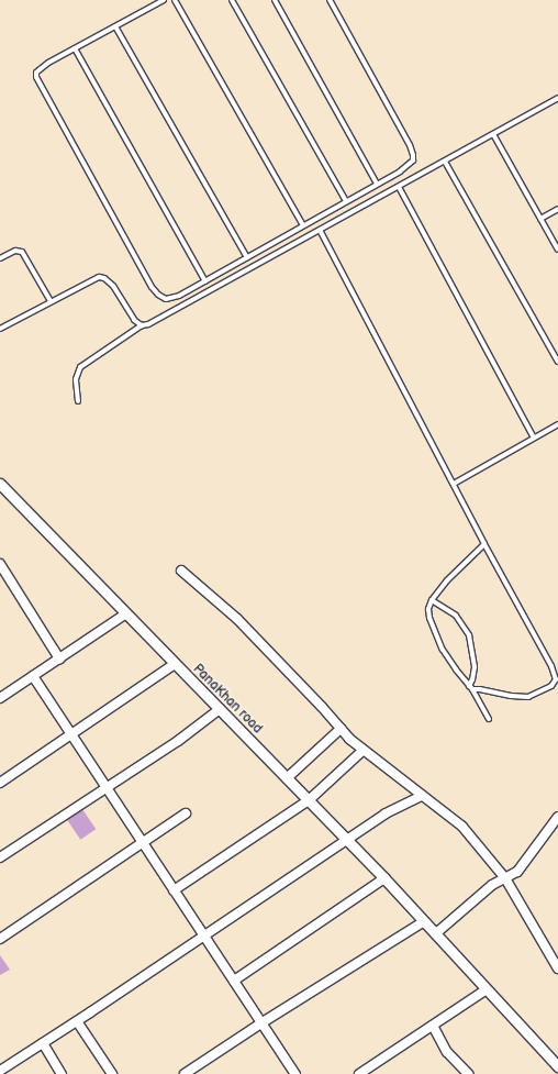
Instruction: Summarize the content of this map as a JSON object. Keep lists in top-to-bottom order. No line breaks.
{"streets":{"street":["PanaKhan road"]}}
